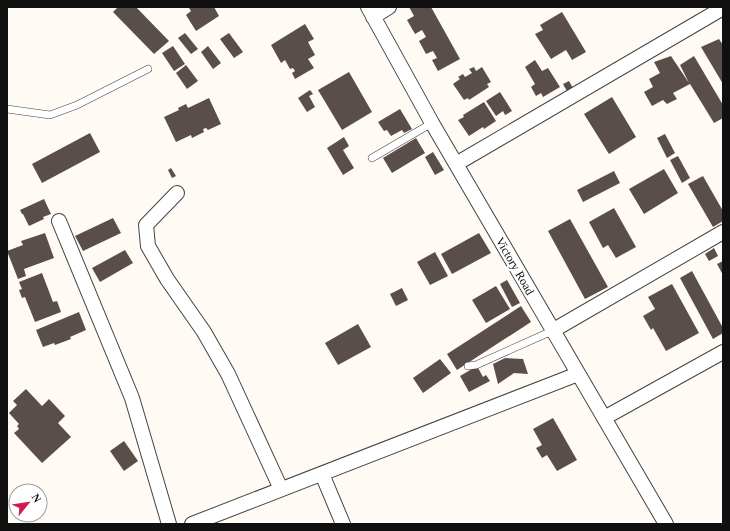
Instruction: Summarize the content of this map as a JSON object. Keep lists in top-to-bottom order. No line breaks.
{"streets":{"street":["Victory Road"]},"north":"top right"}
